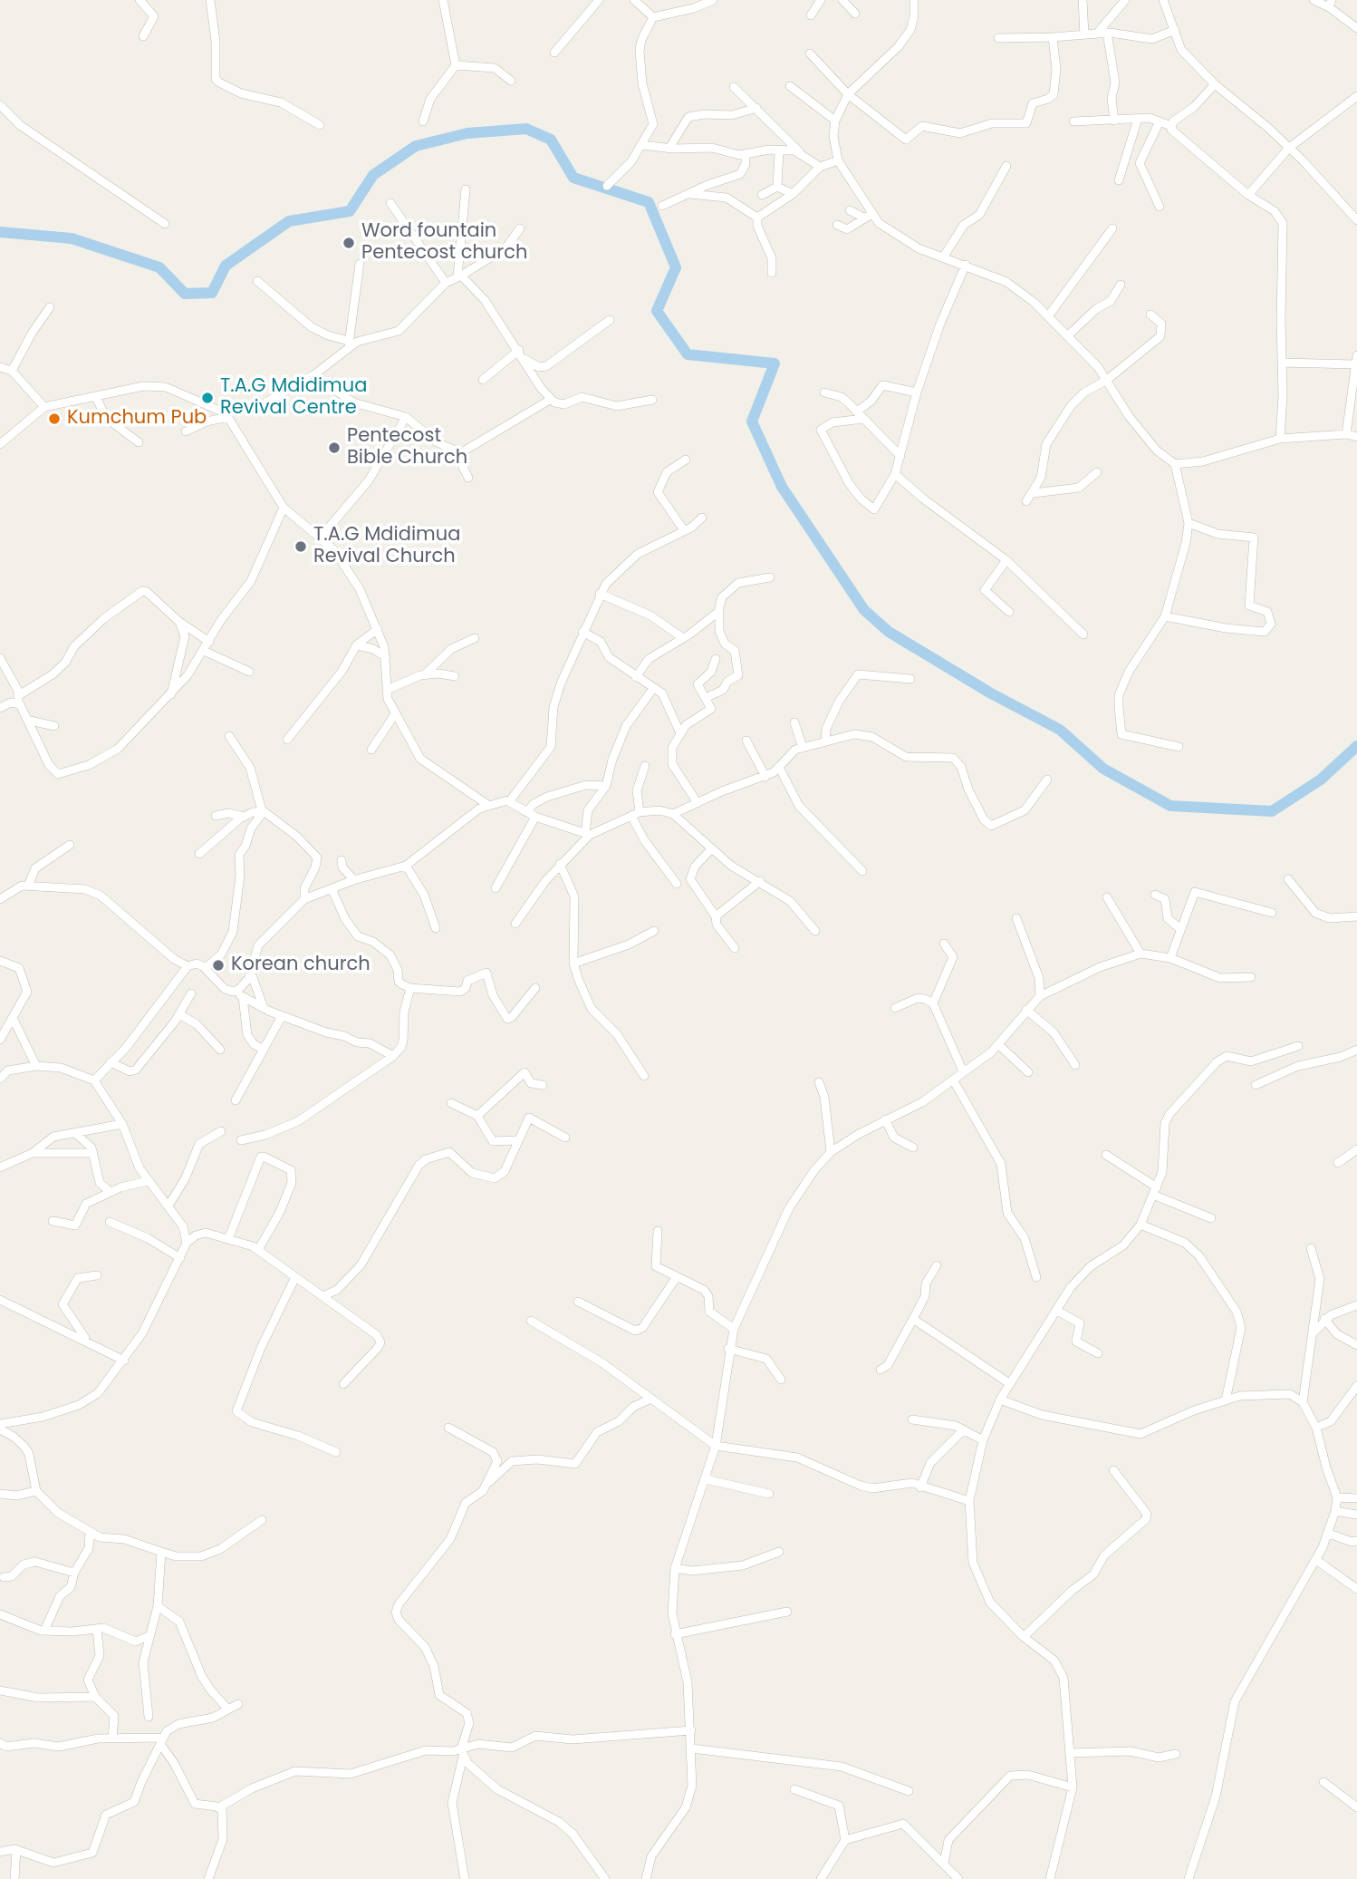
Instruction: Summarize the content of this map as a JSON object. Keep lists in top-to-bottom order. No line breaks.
{"places":["Word fountain Pentecost church","T.A.G Mdidimua Revival Centre","Kumchum Pub","Pentecost Bible Church","T.A.G Mdidimua Revival Church","Korean church"]}
